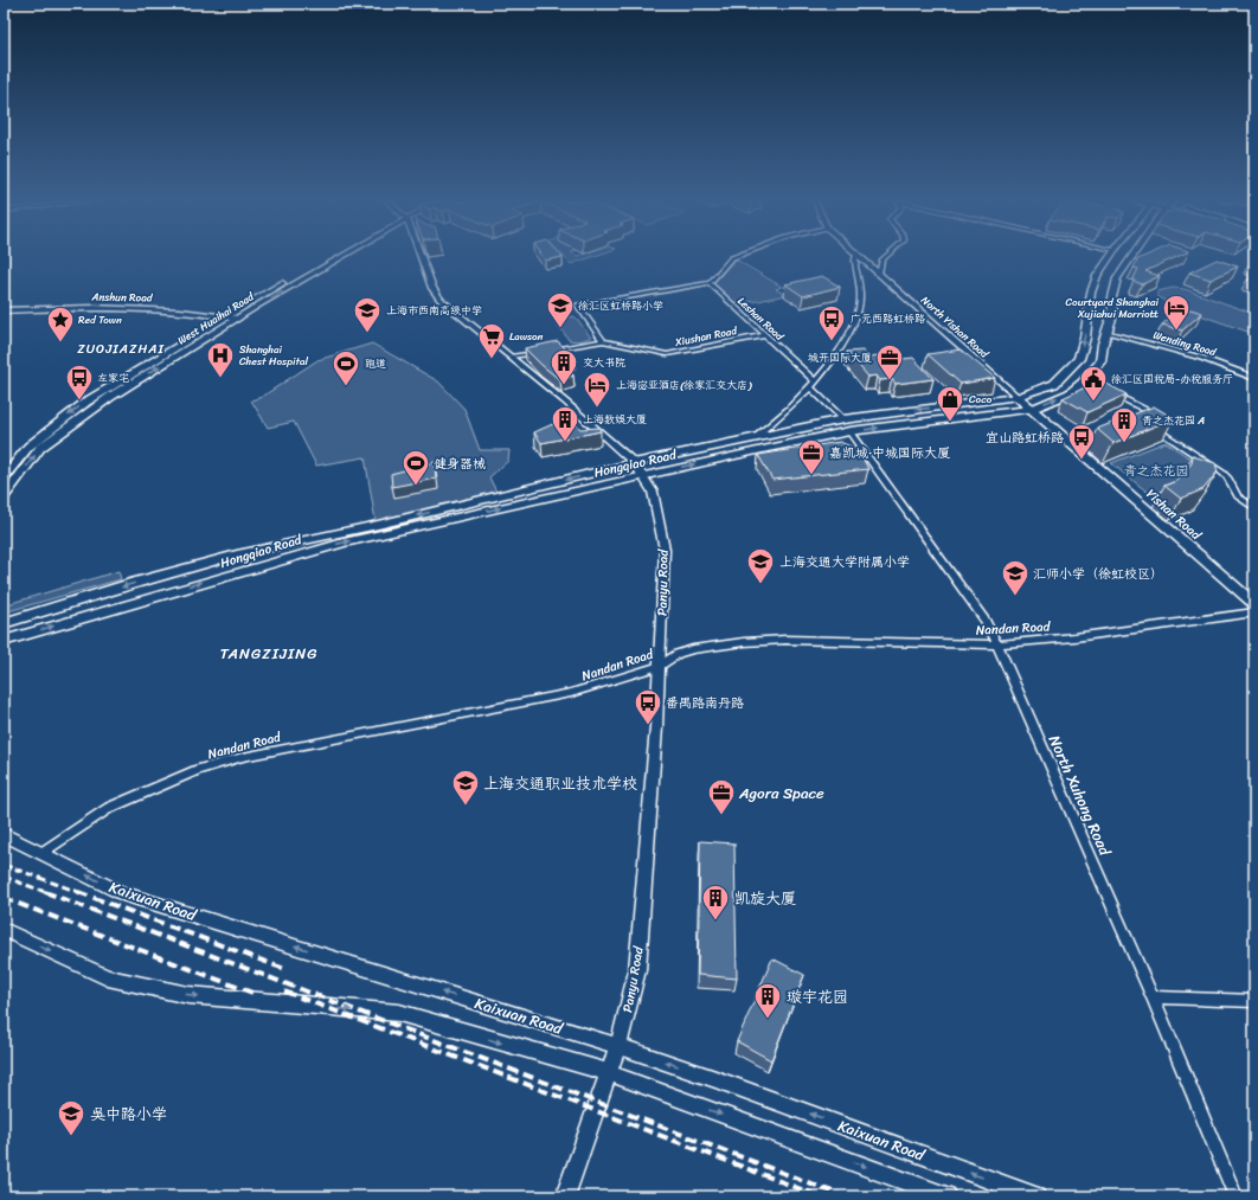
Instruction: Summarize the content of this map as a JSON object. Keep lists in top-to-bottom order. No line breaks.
{"streets":{"main road":["West Huaihai Road","Hongqiao Road","Yishan Road"],"street":["Anshun Road","Leshan Road","North Yishan Road","Xiushan Road","Wending Road","Panyu Road","Nandan Road","North Xuhong Road","Kaixuan Road"]},"crossings":[["Anshun Road","West Huaihai Road"],["Leshan Road","Xiushan Road"],["North Yishan Road","Hongqiao Road"],["North Yishan Road","Yishan Road"],["Wending Road","Hongqiao Road"],["Hongqiao Road","Yishan Road"],["Hongqiao Road","Panyu Road"],["Hongqiao Road","North Xuhong Road"],["Panyu Road","Nandan Road"],["Panyu Road","Kaixuan Road"],["Nandan Road","North Xuhong Road"],["Nandan Road","Kaixuan Road"]],"districts":["ZUOJIAZHAI","TANGZIJING"],"parks":["青之杰花园"],"places":{"school or university":["徐汇区虹桥路小学","上海市西南高级中学","上海交通大学附属小学","汇师小学（徐虹校区）","上海交通职业技术学校","吴中路小学"],"hotel":["Courtyard Shanghai Xujiahui Marriott","上海宓亚酒店(徐家汇交大店)"],"bus stop":["广元西路虹桥路","左家宅","宜山路虹桥路","番禺路南丹路"],"place":["Red Town"],"supermarket":["Lawson"],"hospital":["Shanghai Chest Hospital"],"office":["城开国际大厦","嘉凯城·中城国际大厦","Agora Space"],"building":["交大书院","上海数娱大厦","青之杰花园 A","凯旋大厦","璇宇花园"],"sports":["跑道","健身器械"],"public building":["徐汇区国税局-办税服务厅"],"shop":["Coco"]}}
